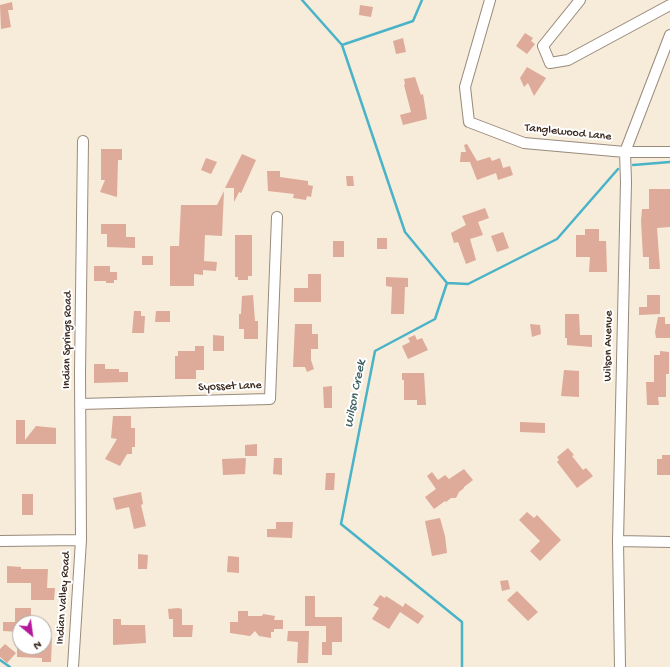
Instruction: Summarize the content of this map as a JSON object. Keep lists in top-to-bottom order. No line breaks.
{"streets":{"street":["Tanglewood Lane","Indian Springs Road","Wilson Avenue","Syosset Lane","Indian Valley Road"]},"crossings":[["Tanglewood Lane","Wilson Avenue"],["Indian Springs Road","Syosset Lane"],["Indian Springs Road","Indian Valley Road"]],"water":["Wilson Creek"],"north":"bottom right"}
